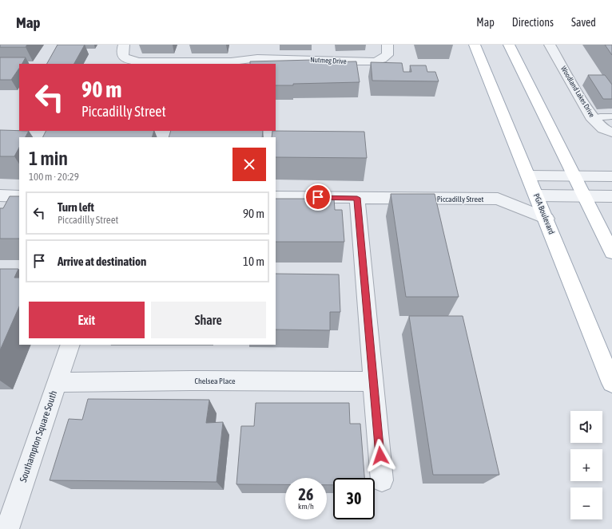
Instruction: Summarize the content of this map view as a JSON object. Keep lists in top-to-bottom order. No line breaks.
{"streets":{"main road":["PGA Boulevard"],"street":["Nutmeg Drive","Woodland Lakes Drive","Piccadilly Street","Chelsea Place","Southampton Square South"]},"crossings":[["Piccadilly Street","PGA Boulevard"],["Chelsea Place","Southampton Square South"]],"page":{"header":"Map","nav":["Map","Directions","Saved"],"turn":["90 m","Piccadilly Street"],"heading":["1 min","100 m · 20:29"],"list":[{"name":"Turn left","note":"Piccadilly Street","value":"90 m"},{"name":"Arrive at destination","value":"10 m"}],"buttons":["Exit","Share"],"map_buttons":["+","−"],"speed":"26 km/h","limit":"30"}}
